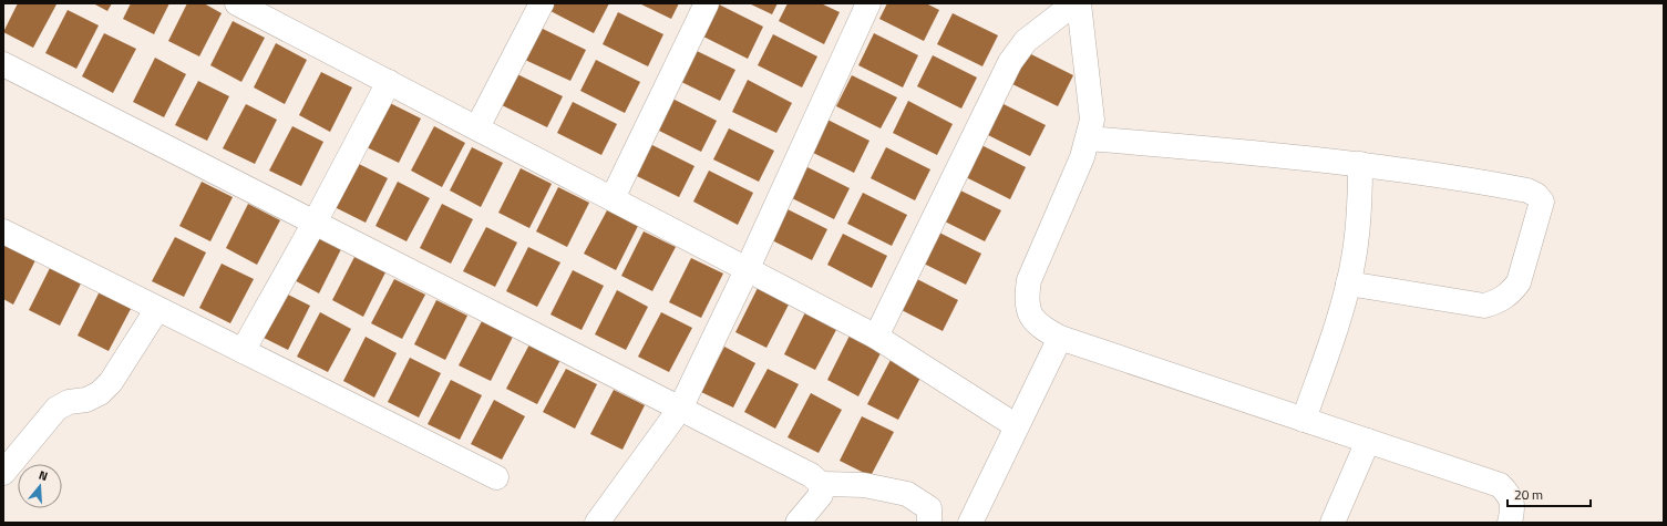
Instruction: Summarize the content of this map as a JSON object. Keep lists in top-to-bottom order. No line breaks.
{"scale_bar":"20 m","north":"top"}
